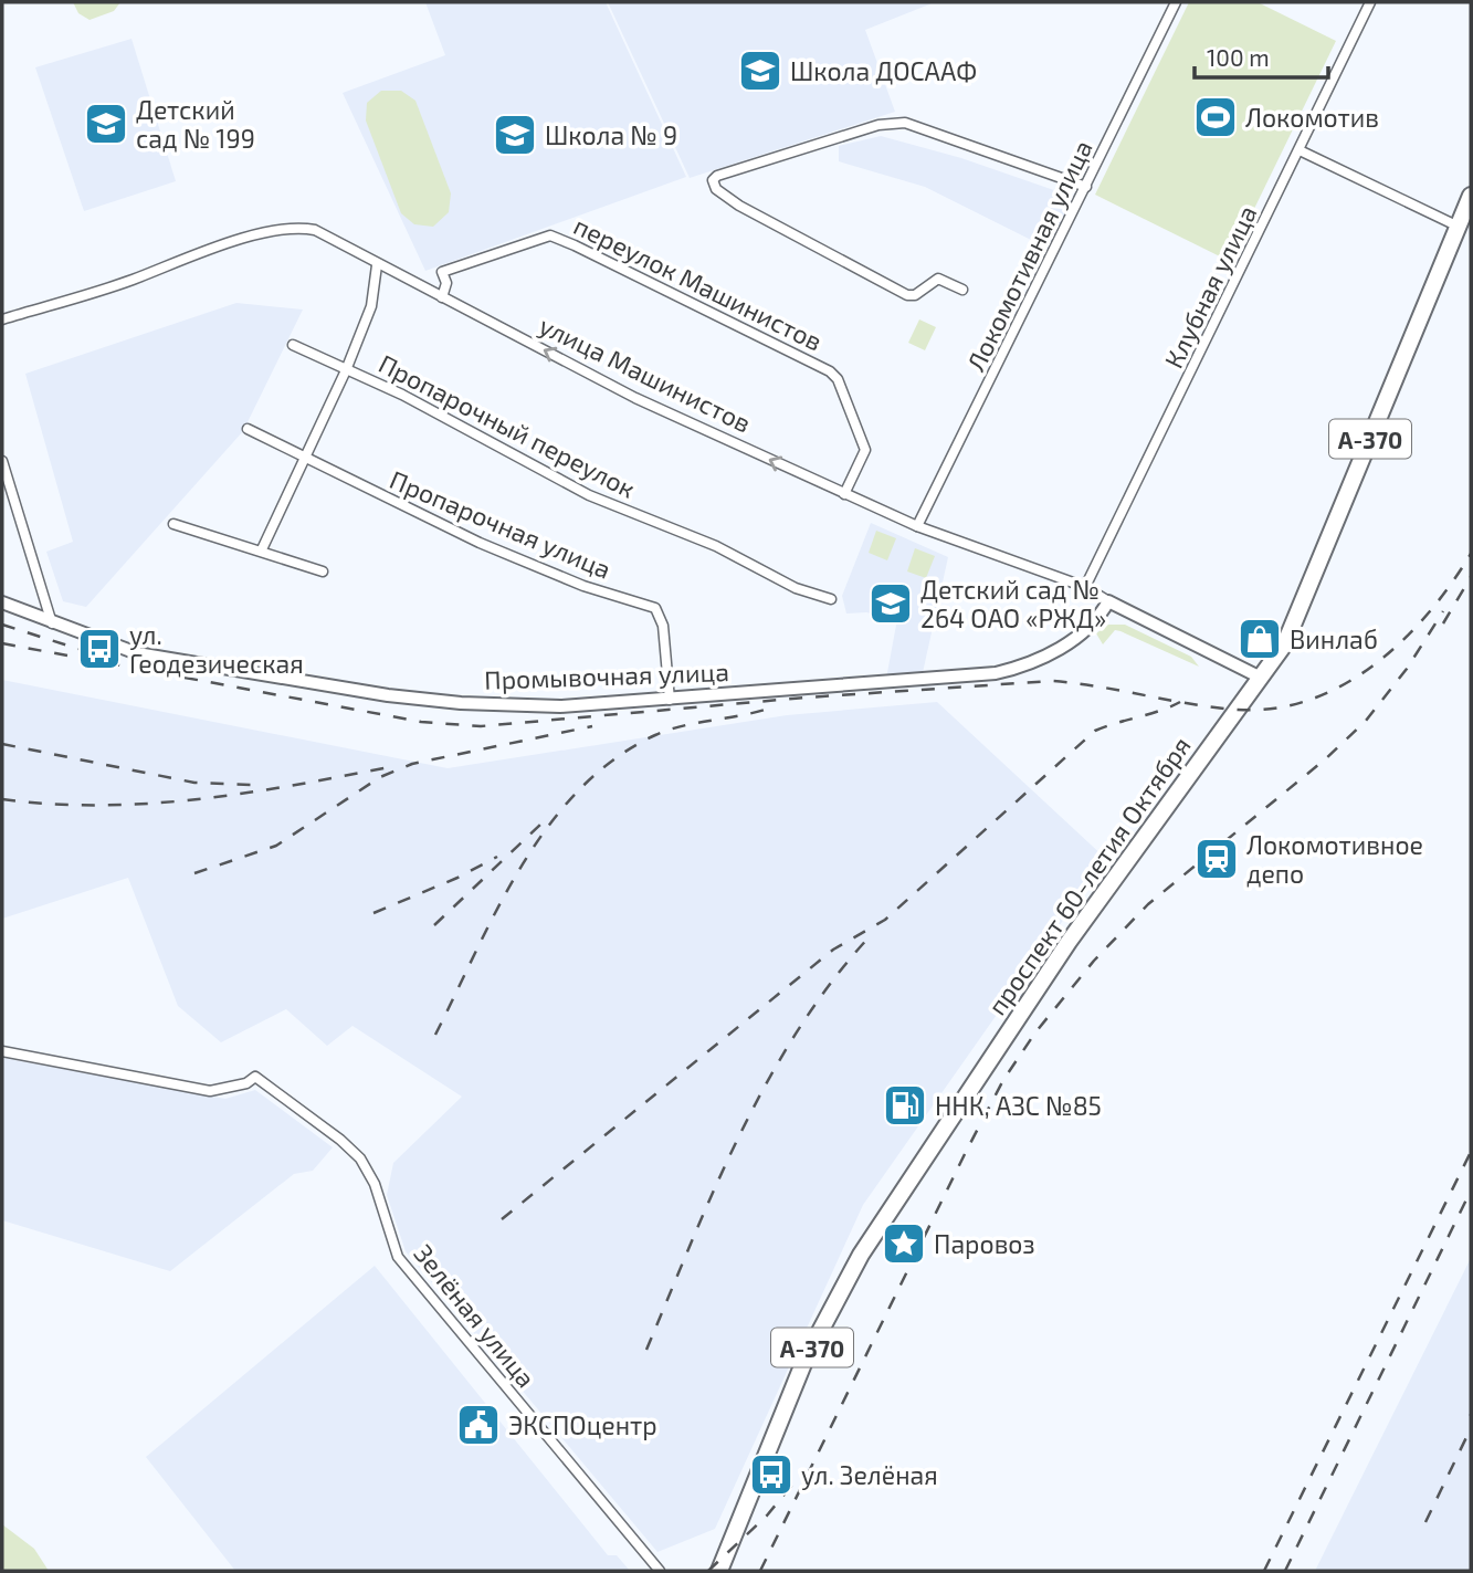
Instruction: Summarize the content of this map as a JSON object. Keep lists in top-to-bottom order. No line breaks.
{"streets":{"highway":["А-370","проспект 60-летия Октября"],"street":["Локомотивная улица","переулок Машинистов","Клубная улица","улица Машинистов","Пропарочный переулок","Пропарочная улица","Промывочная улица","Зелёная улица"]},"crossings":[["Локомотивная улица","улица Машинистов"],["переулок Машинистов","улица Машинистов"],["Клубная улица","улица Машинистов"],["улица Машинистов","Промывочная улица"],["улица Машинистов","проспект 60-летия Октября"],["Пропарочная улица","Промывочная улица"]],"places":{"school or university":["Школа ДОСААФ","Детский сад № 199","Школа № 9","Детский сад № 264 ОАО «РЖД»"],"sports":["Локомотив"],"shop":["Винлаб"],"bus stop":["ул. Геодезическая","ул. Зелёная"],"station":["Локомотивное депо"],"fuel station":["ННК, АЗС №85"],"place":["Паровоз"],"public building":["ЭКСПОцентр"]},"scale_bar":"100 m"}
